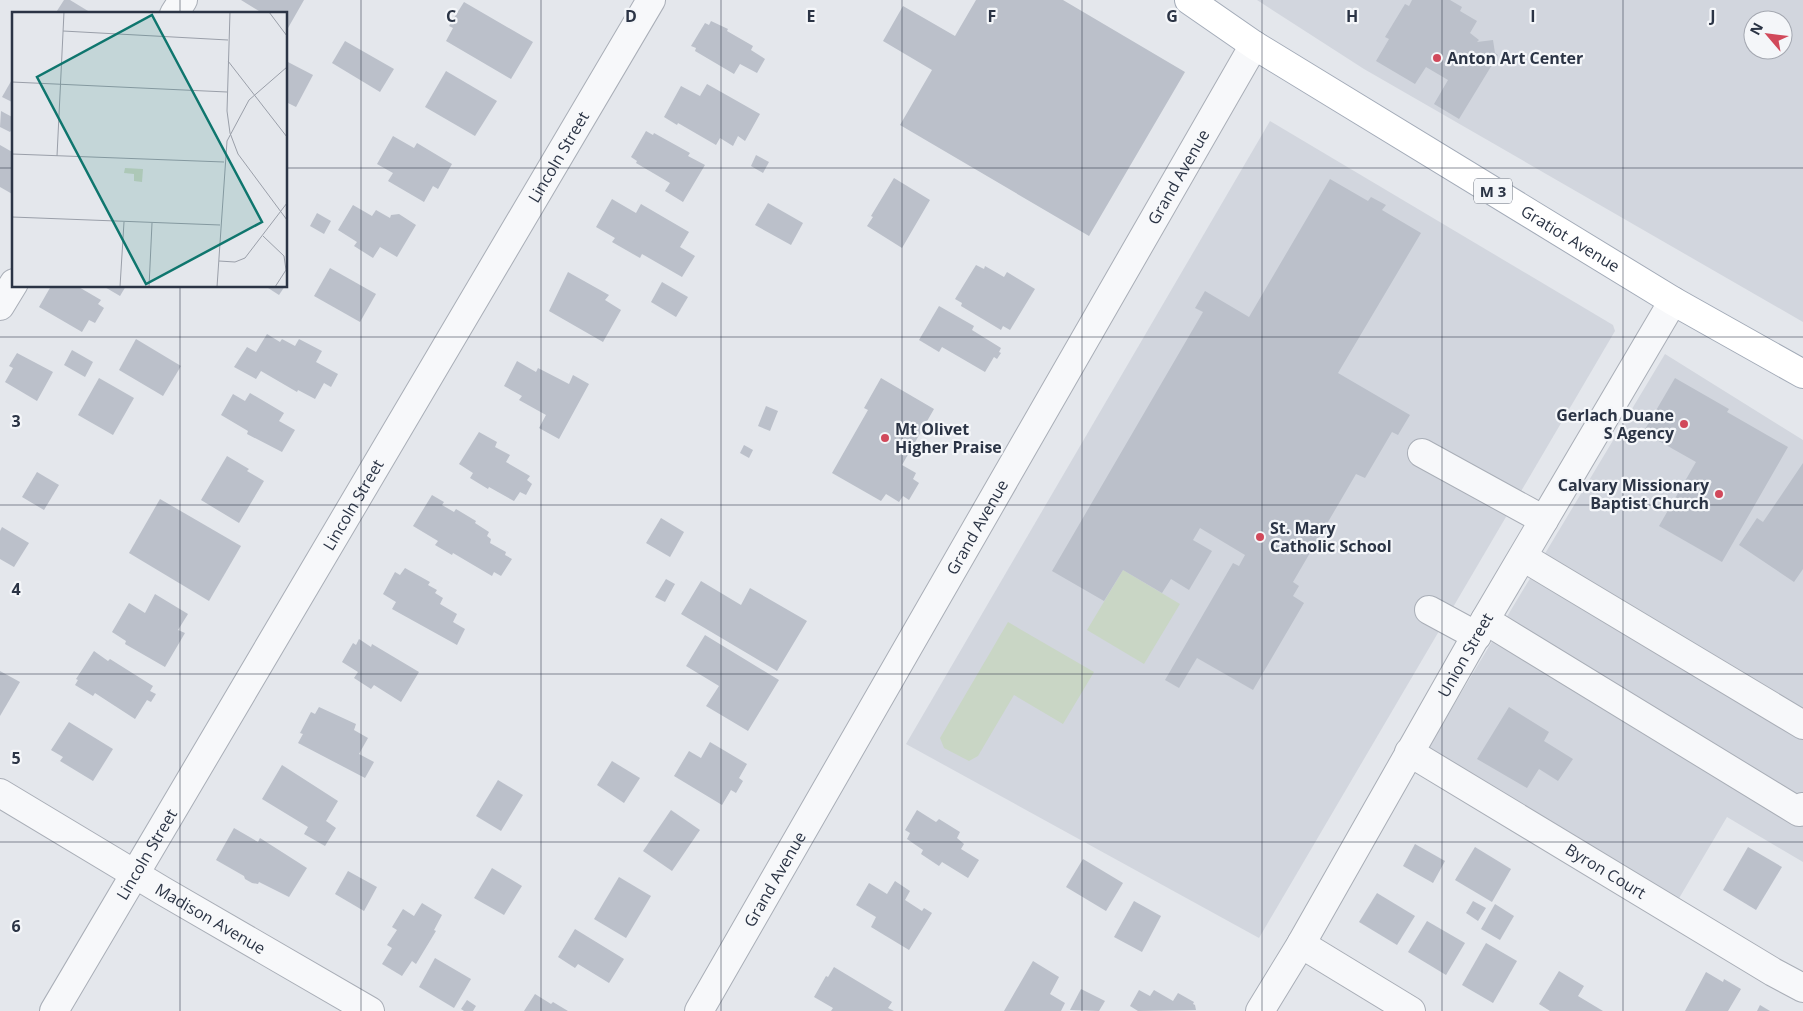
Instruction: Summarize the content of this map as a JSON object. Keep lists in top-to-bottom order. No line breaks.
{"streets":{"main road":["M 3","Gratiot Avenue"],"street":["Lincoln Street","Grand Avenue","Union Street","Byron Court","Madison Avenue"]},"crossings":[["Lincoln Street","Madison Avenue"],["Grand Avenue","Gratiot Avenue"],["Gratiot Avenue","Union Street"],["Union Street","Byron Court"]],"places":["Anton Art Center","Gerlach Duane S Agency","Mt Olivet Higher Praise","Calvary Missionary Baptist Church","St. Mary Catholic School"],"north":"top left","grid":{"columns":["C","D","E","F","G","H","I","J"],"rows":["3","4","5","6"]}}
